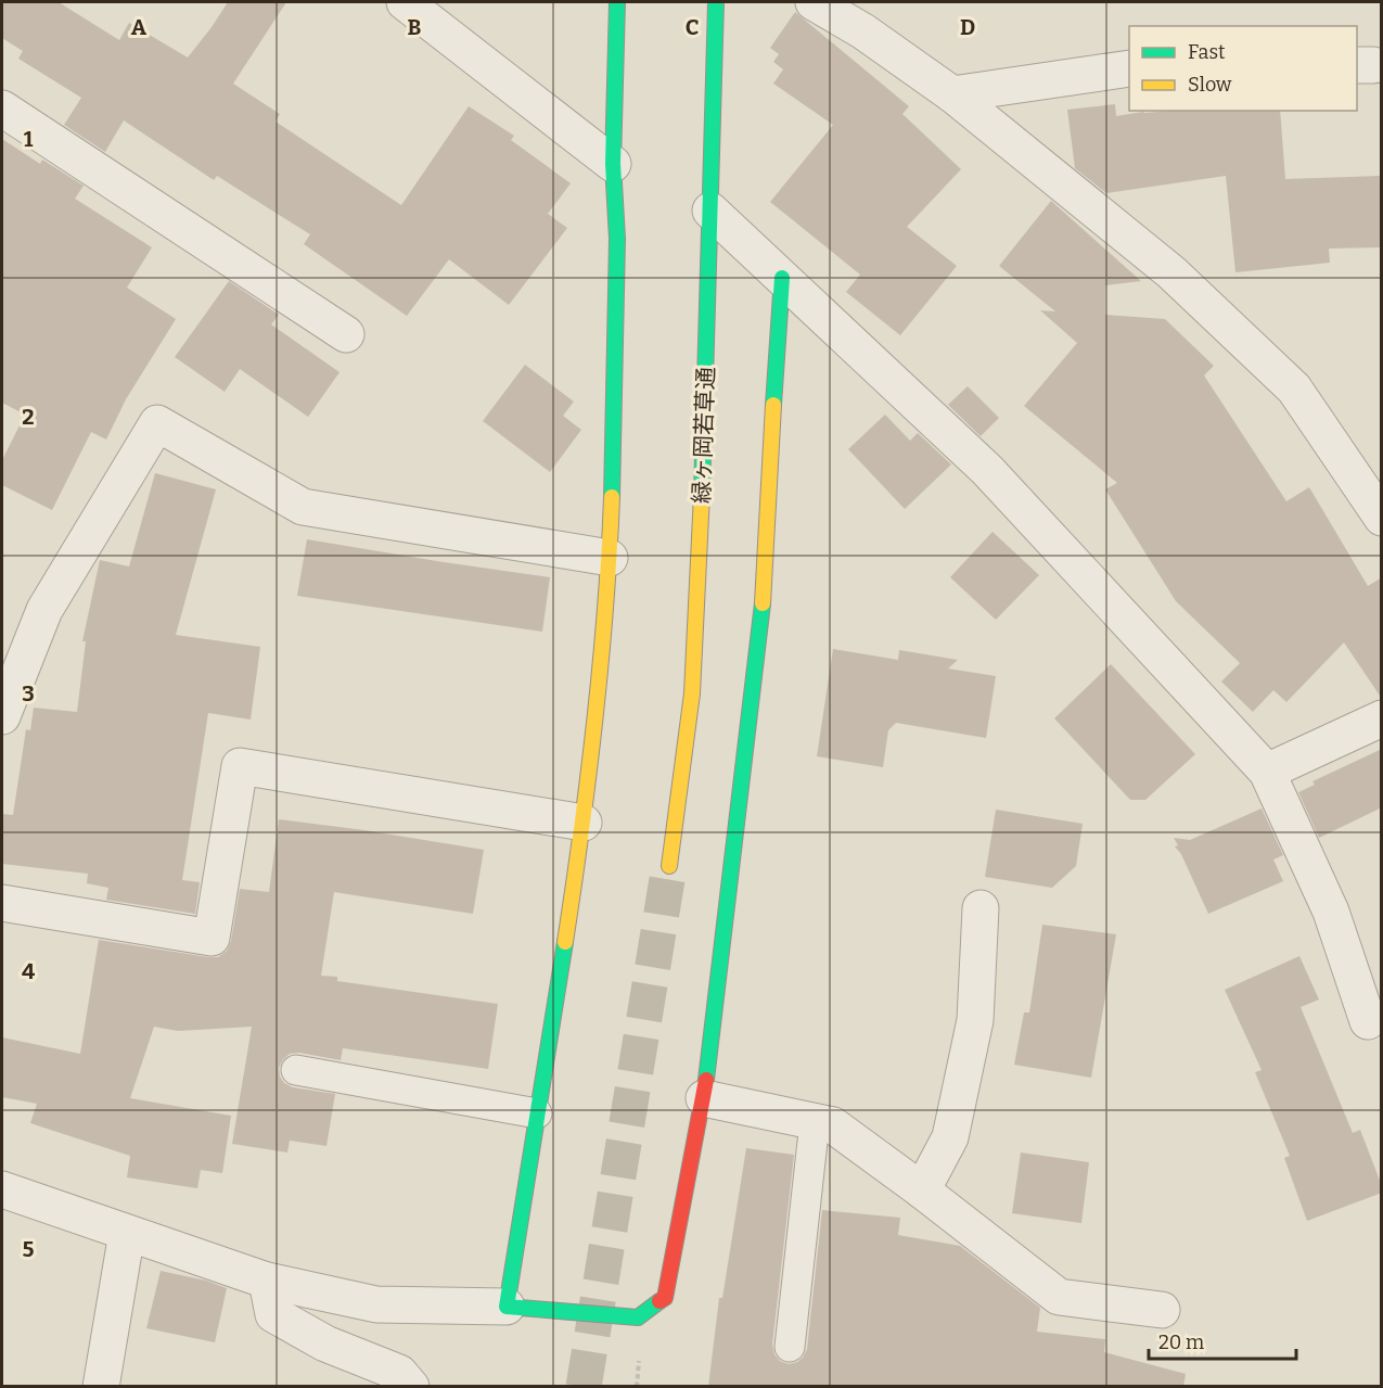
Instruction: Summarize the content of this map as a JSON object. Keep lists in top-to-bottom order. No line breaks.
{"streets":{"street":["緑ヶ岡若草通"]},"legend":["Fast","Slow"],"scale_bar":"20 m","grid":{"columns":["A","B","C","D"],"rows":["1","2","3","4","5"]}}
